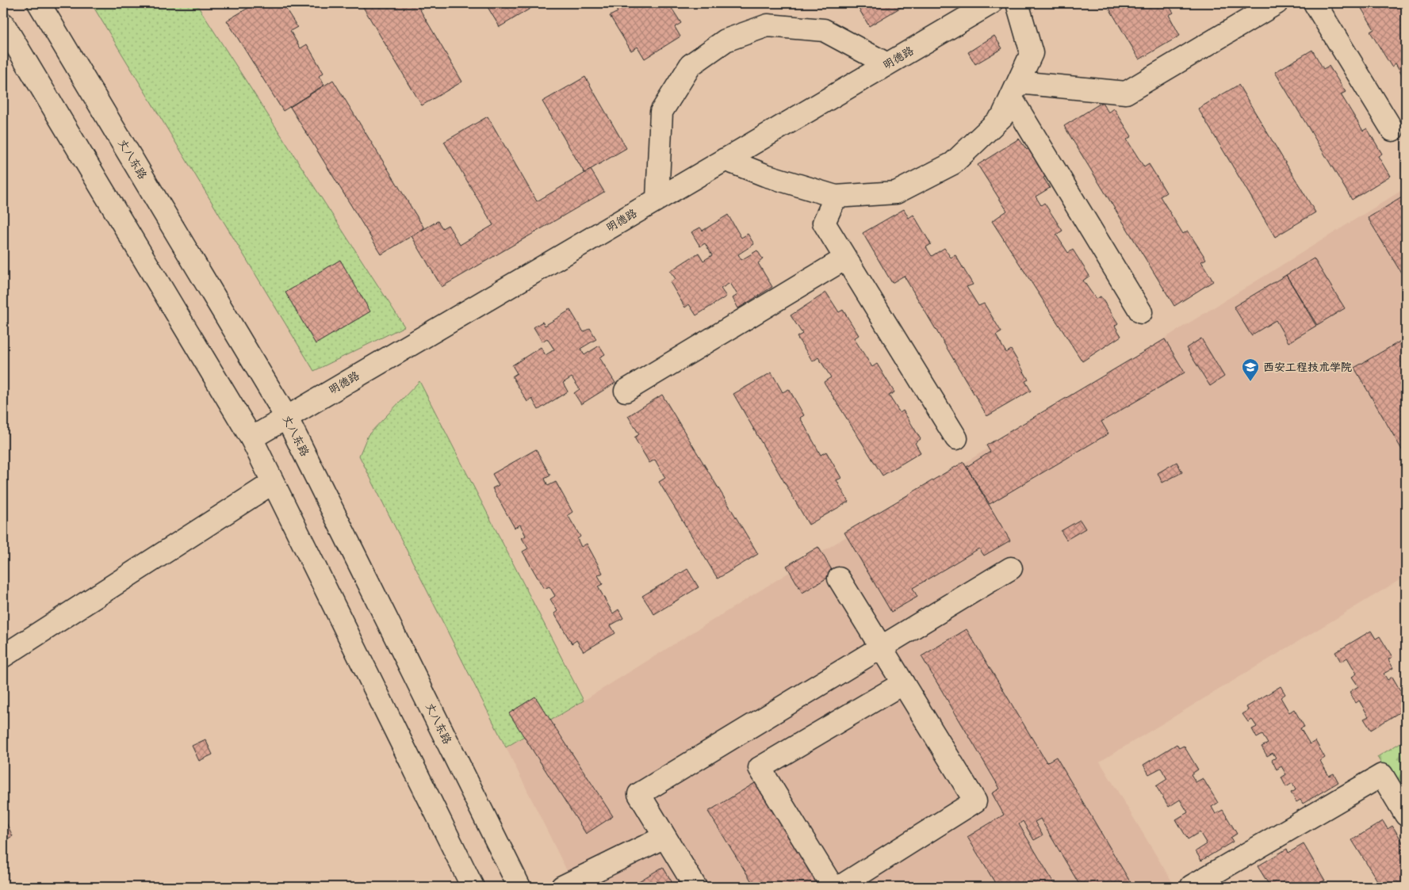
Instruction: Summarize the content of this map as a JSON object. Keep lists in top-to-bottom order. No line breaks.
{"streets":{"main road":["明德路","丈八东路"]},"crossings":[["明德路","丈八东路"]],"places":{"school or university":["西安工程技术学院"]}}
